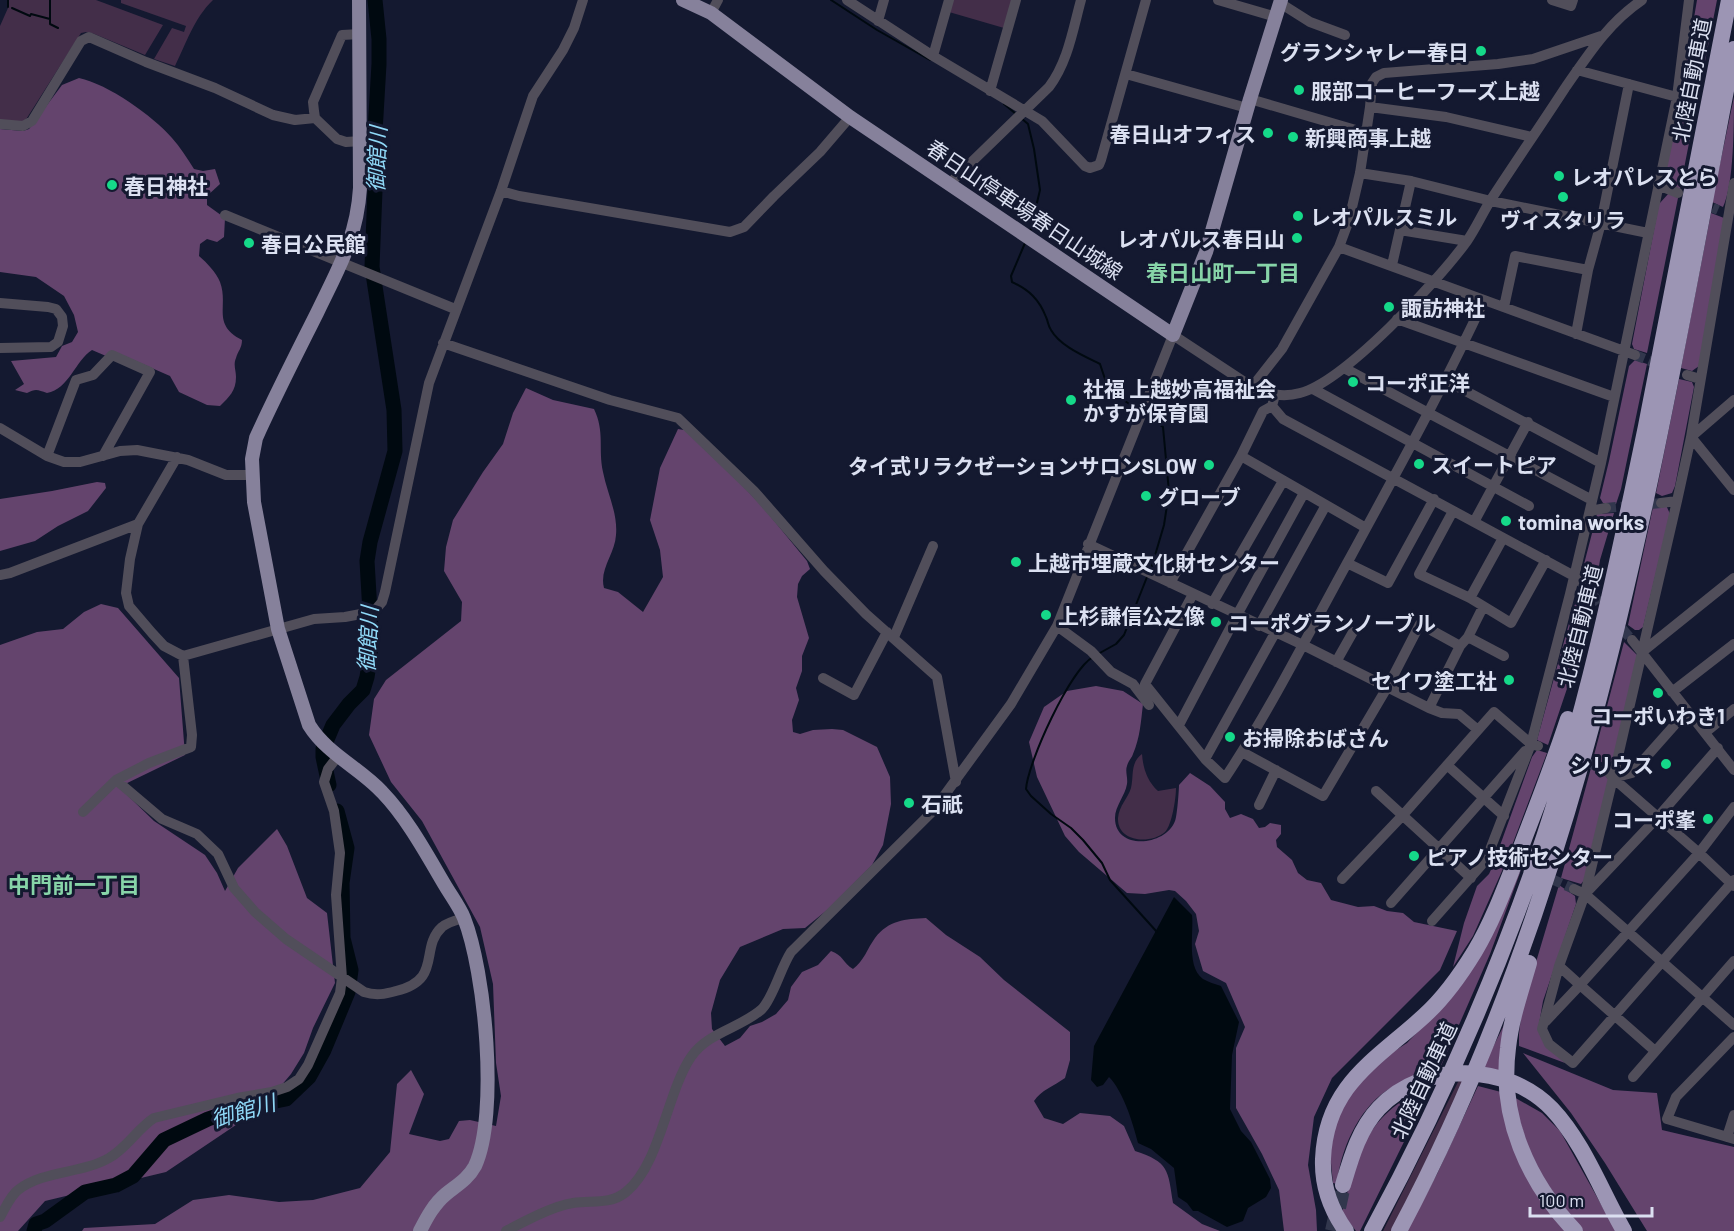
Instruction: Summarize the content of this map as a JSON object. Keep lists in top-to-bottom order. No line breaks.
{"streets":{"highway":["北陸自動車道"],"main road":["春日山停車場春日山城線"]},"districts":["春日山町一丁目","中門前一丁目"],"water":["御館川"],"places":["グランシャレー春日","服部コーヒーフーズ上越","春日山オフィス","新興商事上越","レオパレスとら","春日神社","ヴィスタリラ","レオパルスミル","レオパルス春日山","春日公民館","諏訪神社","コーポ正洋","社福 上越妙高福祉会 かすが保育園","スイートピア","タイ式リラクゼーションサロンSLOW","グローブ","tomina works","上越市埋蔵文化財センター","上杉謙信公之像","コーポグランノーブル","セイワ塗工社","コーポいわき1","お掃除おばさん","シリウス","石祇","コーポ峯","ピアノ技術センター"],"scale_bar":"100 m"}
